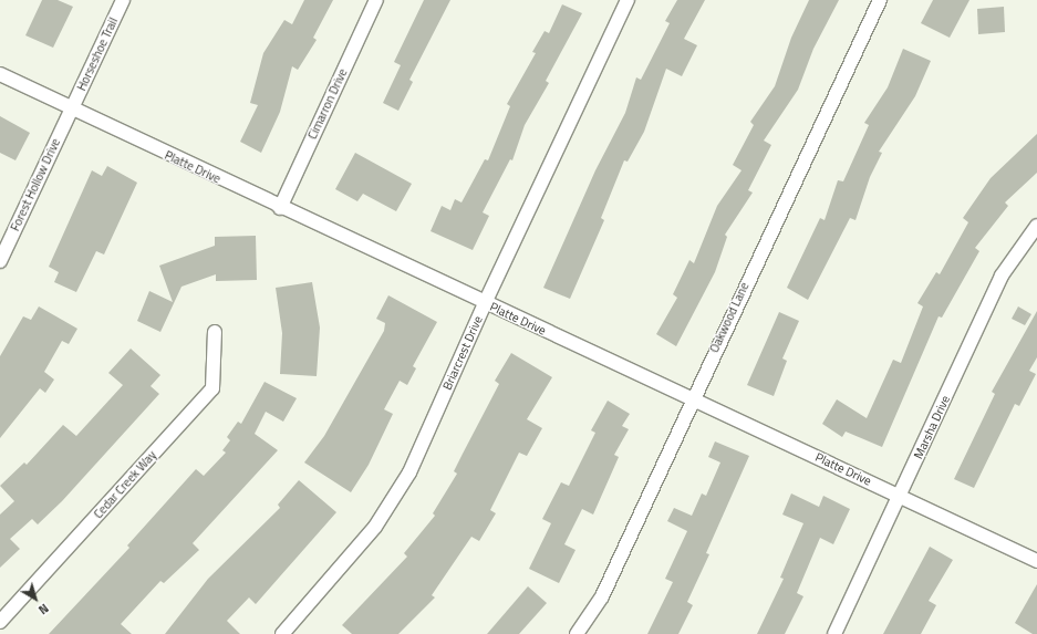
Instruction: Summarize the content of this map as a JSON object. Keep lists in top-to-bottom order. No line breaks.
{"streets":{"street":["Horseshoe Trail","Cimarron Drive","Platte Drive","Forest Hollow Drive","Oakwood Lane","Briarcrest Drive","Marsha Drive","Cedar Creek Way"]},"crossings":[["Horseshoe Trail","Platte Drive"],["Horseshoe Trail","Forest Hollow Drive"],["Cimarron Drive","Platte Drive"],["Platte Drive","Forest Hollow Drive"],["Platte Drive","Oakwood Lane"],["Platte Drive","Briarcrest Drive"],["Platte Drive","Marsha Drive"]],"north":"bottom right"}
